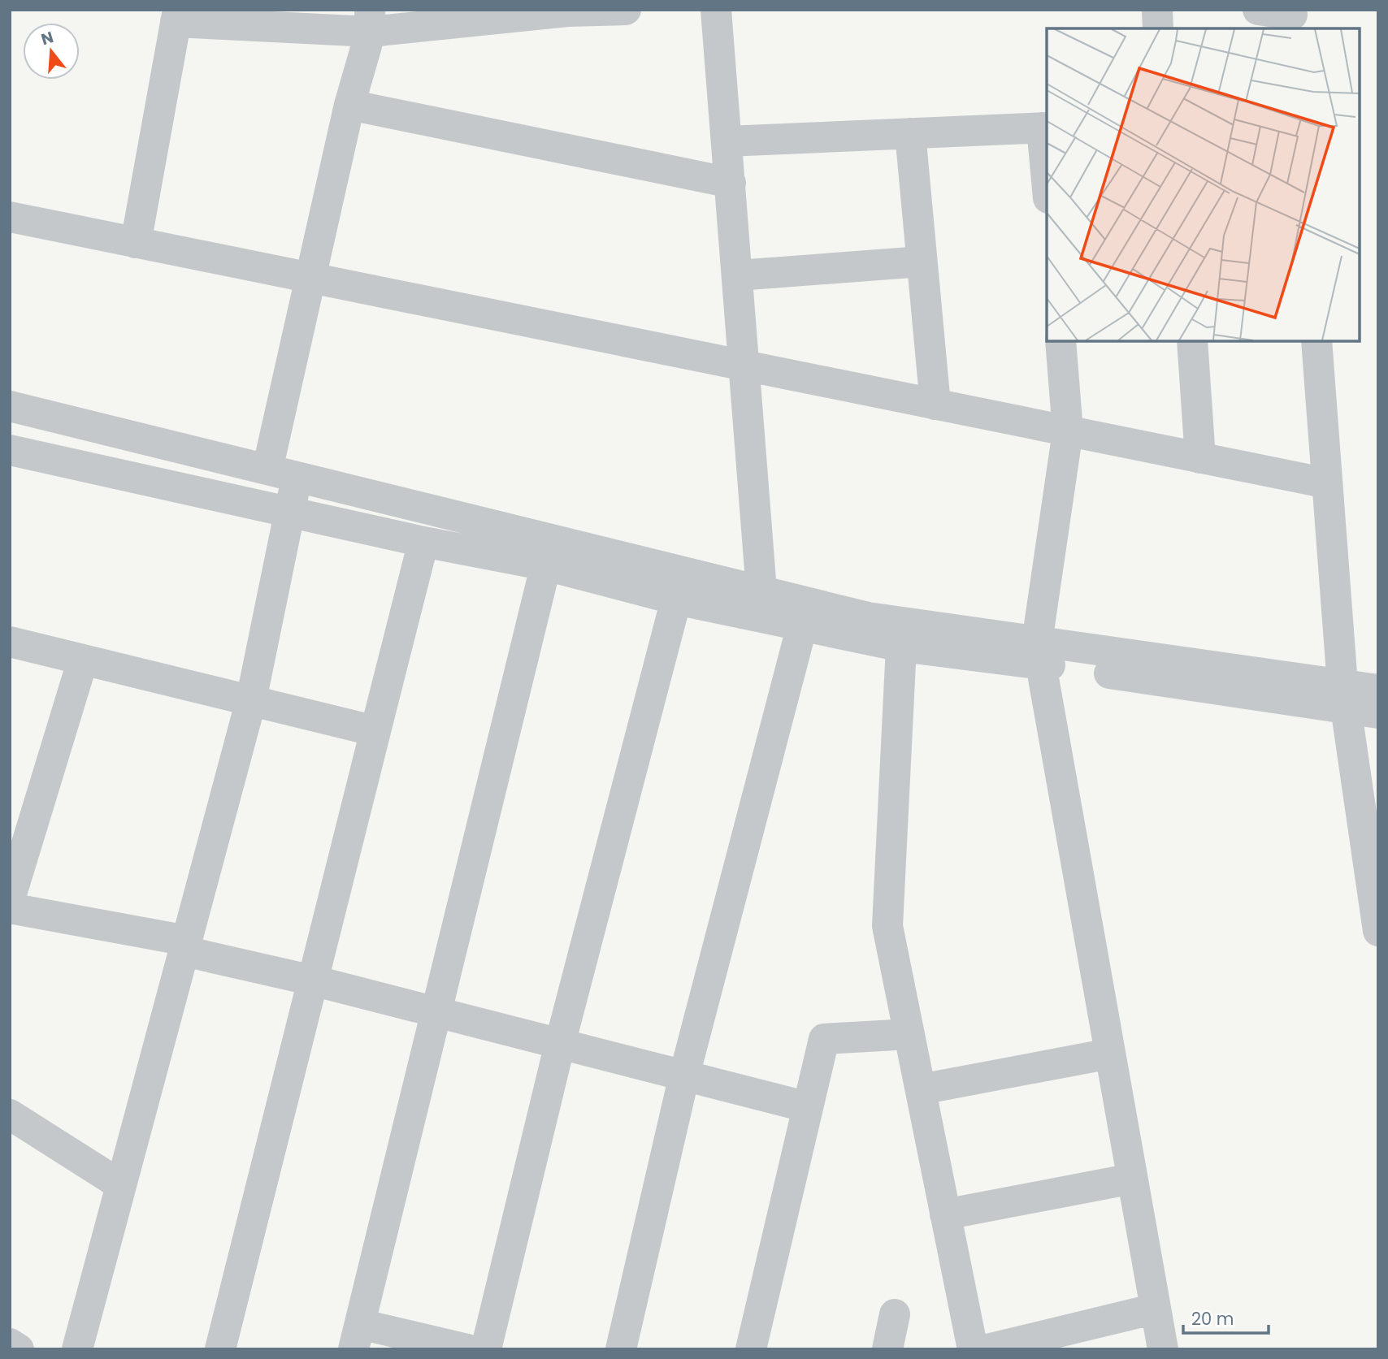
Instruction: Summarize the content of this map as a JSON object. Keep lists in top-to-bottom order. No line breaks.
{"scale_bar":"20 m","north":"top"}
